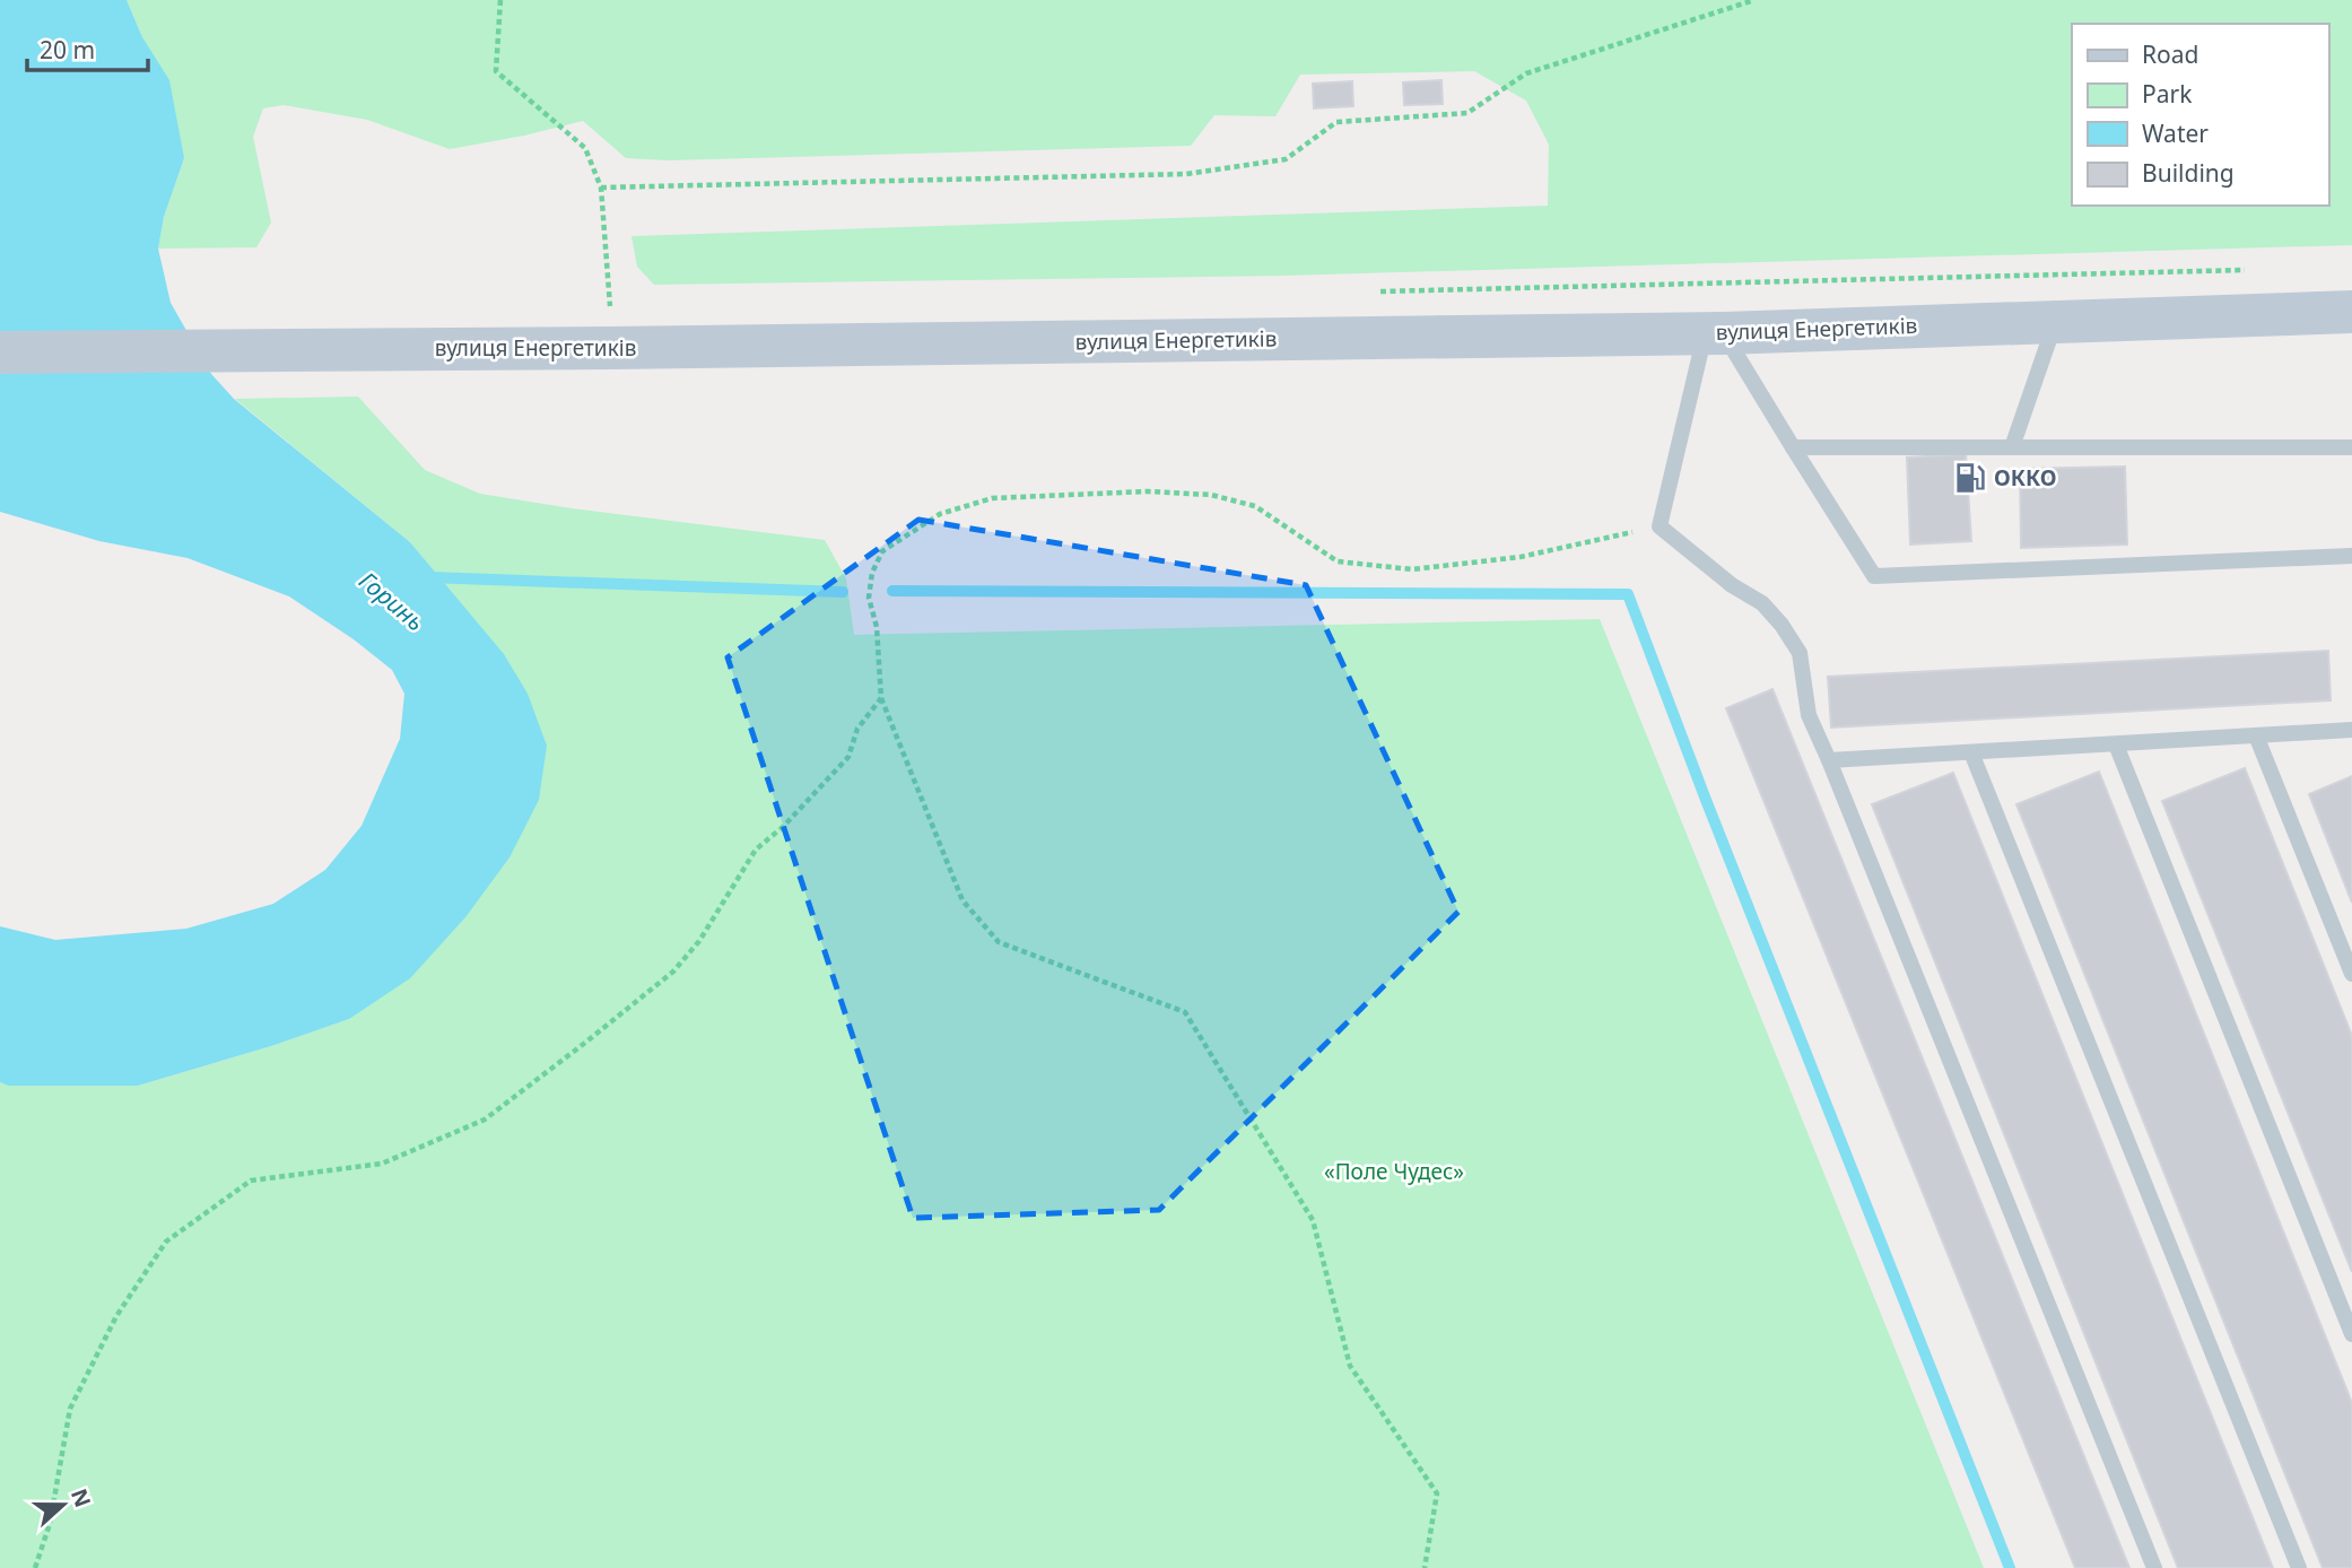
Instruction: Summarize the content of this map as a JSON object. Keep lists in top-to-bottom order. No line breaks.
{"streets":{"main road":["вулиця Енергетиків"]},"water":["Горинь"],"parks":["«Поле Чудес»"],"places":{"fuel station":["ОККО"]},"legend":["Road","Park","Water","Building"],"scale_bar":"20 m","north":"right"}
